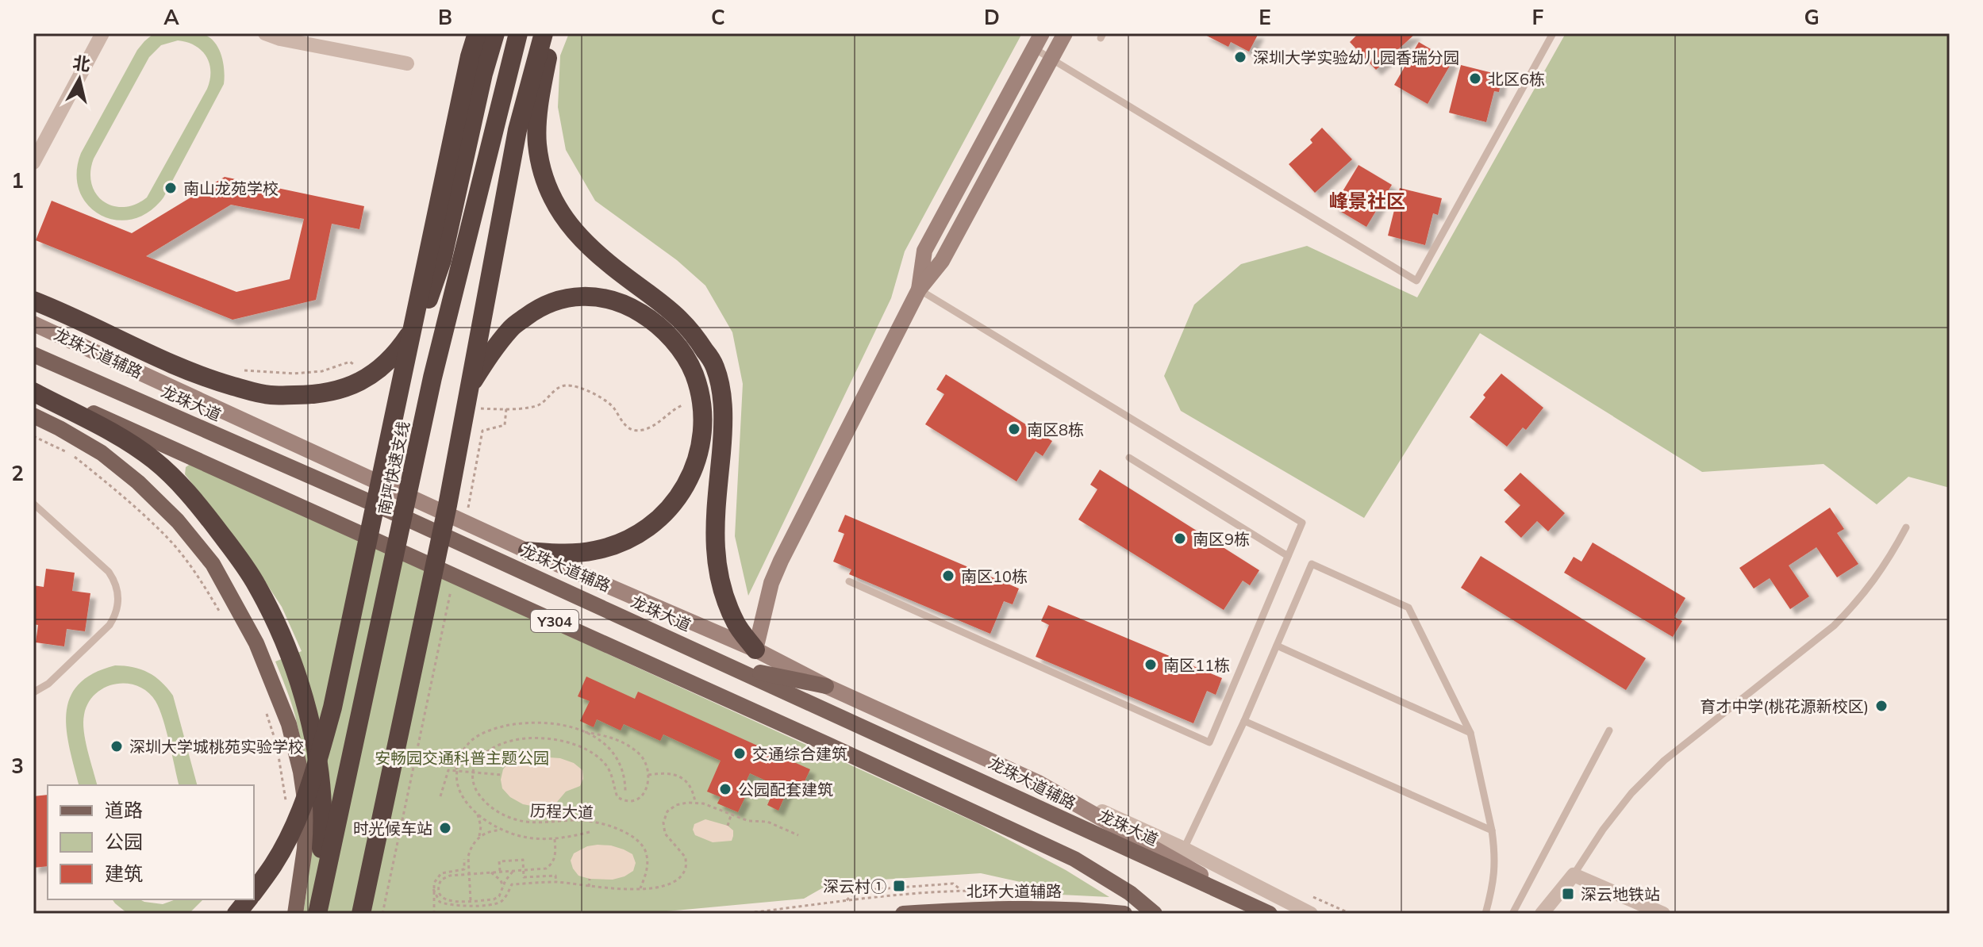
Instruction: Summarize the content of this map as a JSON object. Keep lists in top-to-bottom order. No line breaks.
{"streets":{"highway":["南坪快速支线"],"main road":["龙珠大道辅路","龙珠大道","Y304","北环大道辅路"],"path":["历程大道"]},"crossings":[["龙珠大道辅路","龙珠大道"]],"districts":["峰景社区"],"parks":["安畅园交通科普主题公园"],"places":{"other":["深圳大学实验幼儿园香瑞分园","北区6栋","南山龙苑学校","南区8栋","南区9栋","南区10栋","南区11栋","育才中学(桃花源新校区)","深圳大学城桃苑实验学校","交通综合建筑","公园配套建筑","时光候车站"],"transit":["深云村①","深云地铁站"]},"legend":["道路","公园","建筑"],"north":"top","grid":{"columns":["A","B","C","D","E","F","G"],"rows":["1","2","3"]}}
